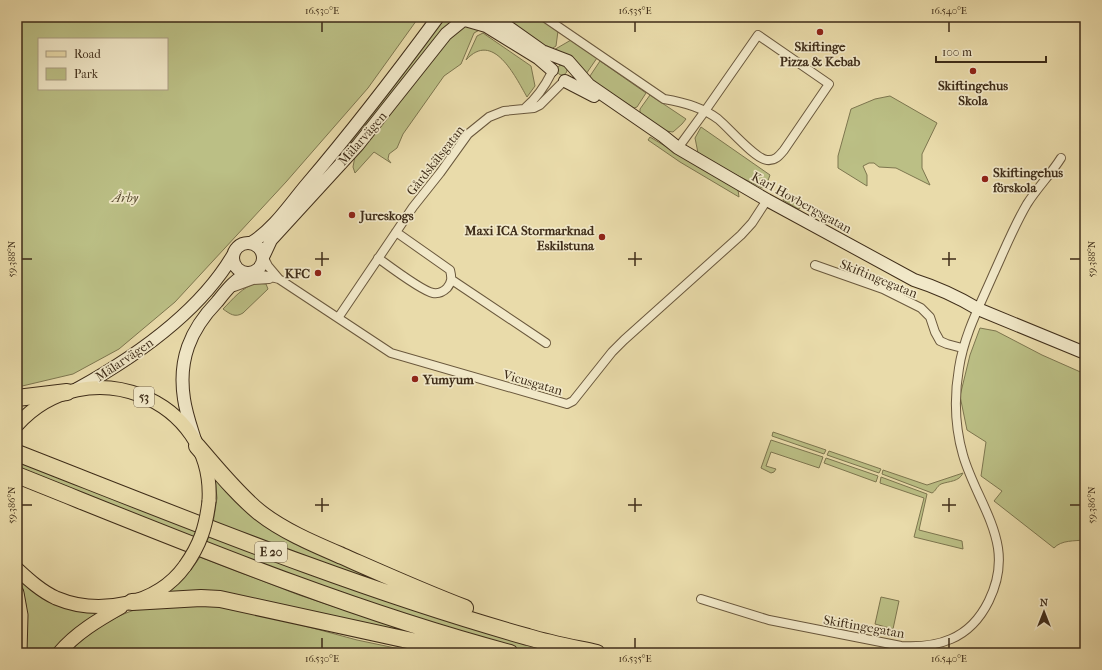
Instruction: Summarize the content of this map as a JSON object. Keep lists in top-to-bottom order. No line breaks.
{"streets":{"highway":["E 20"],"main road":["Mälarvägen","Karl Hovbergsgatan","53"],"street":["Gårdskälsgatan","Skiftingegatan","Vicusgatan"]},"crossings":[["Mälarvägen","Vicusgatan"],["Mälarvägen","53"],["Gårdskälsgatan","Karl Hovbergsgatan"],["Gårdskälsgatan","Vicusgatan"],["Karl Hovbergsgatan","Skiftingegatan"],["Karl Hovbergsgatan","Vicusgatan"],["53","E 20"]],"parks":["Årby"],"places":["Skiftinge Pizza & Kebab","Skiftingehus Skola","Skiftingehus förskola","Jureskogs","Maxi ICA Stormarknad Eskilstuna","KFC","Yumyum"],"legend":["Road","Park"],"scale_bar":"100 m","north":"top","coordinates":["16.530°E","16.535°E","16.540°E","59.388°N","59.386°N"]}
